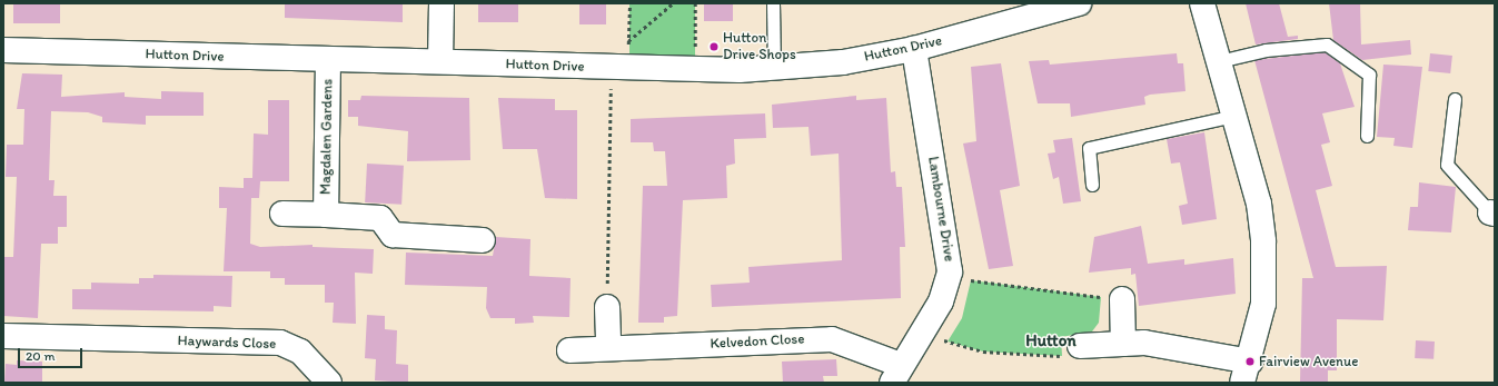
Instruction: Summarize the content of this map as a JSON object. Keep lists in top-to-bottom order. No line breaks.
{"streets":{"street":["Hutton Drive","Magdalen Gardens","Lambourne Drive","Kelvedon Close","Haywards Close"]},"crossings":[["Hutton Drive","Magdalen Gardens"],["Hutton Drive","Lambourne Drive"],["Lambourne Drive","Kelvedon Close"]],"districts":["Hutton"],"places":["Hutton Drive Shops","Fairview Avenue"],"scale_bar":"20 m"}
